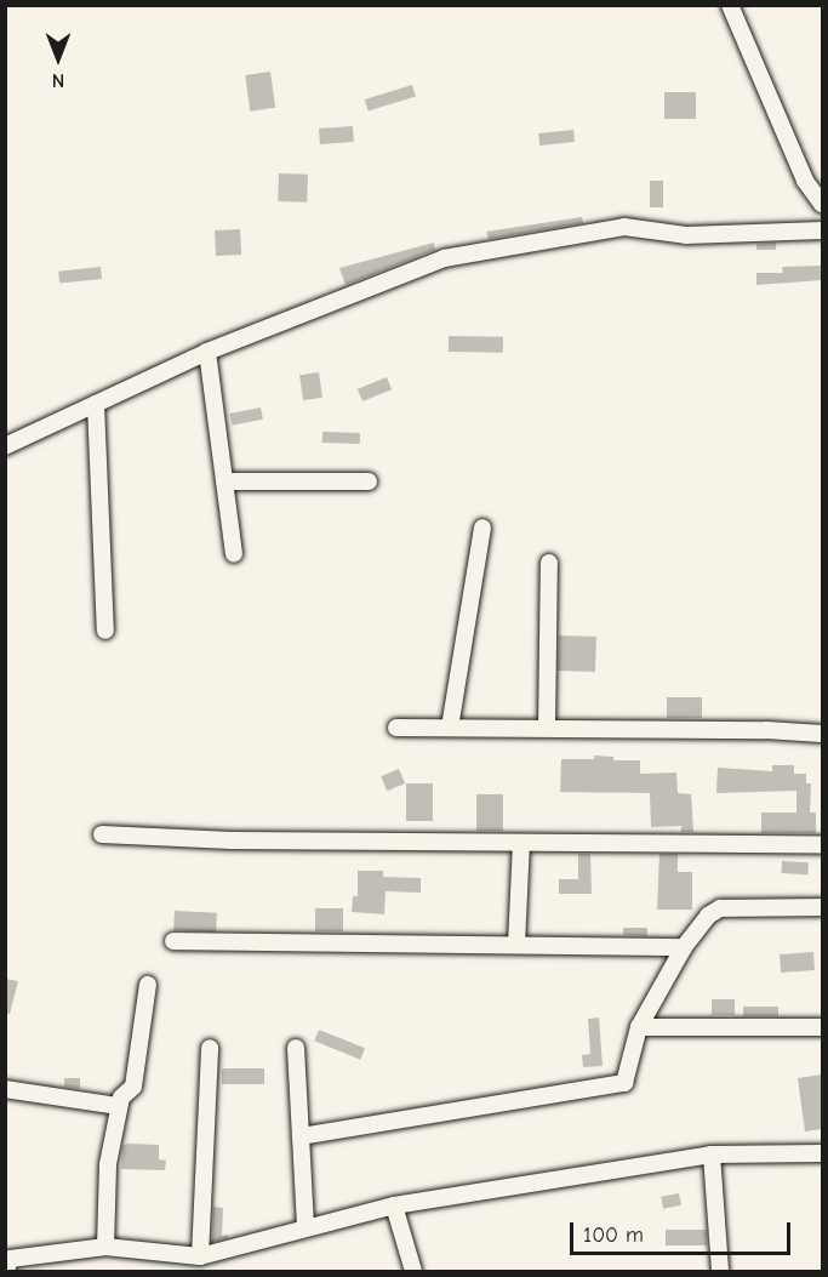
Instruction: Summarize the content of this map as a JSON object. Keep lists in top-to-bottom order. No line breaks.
{"scale_bar":"100 m","north":"bottom"}
